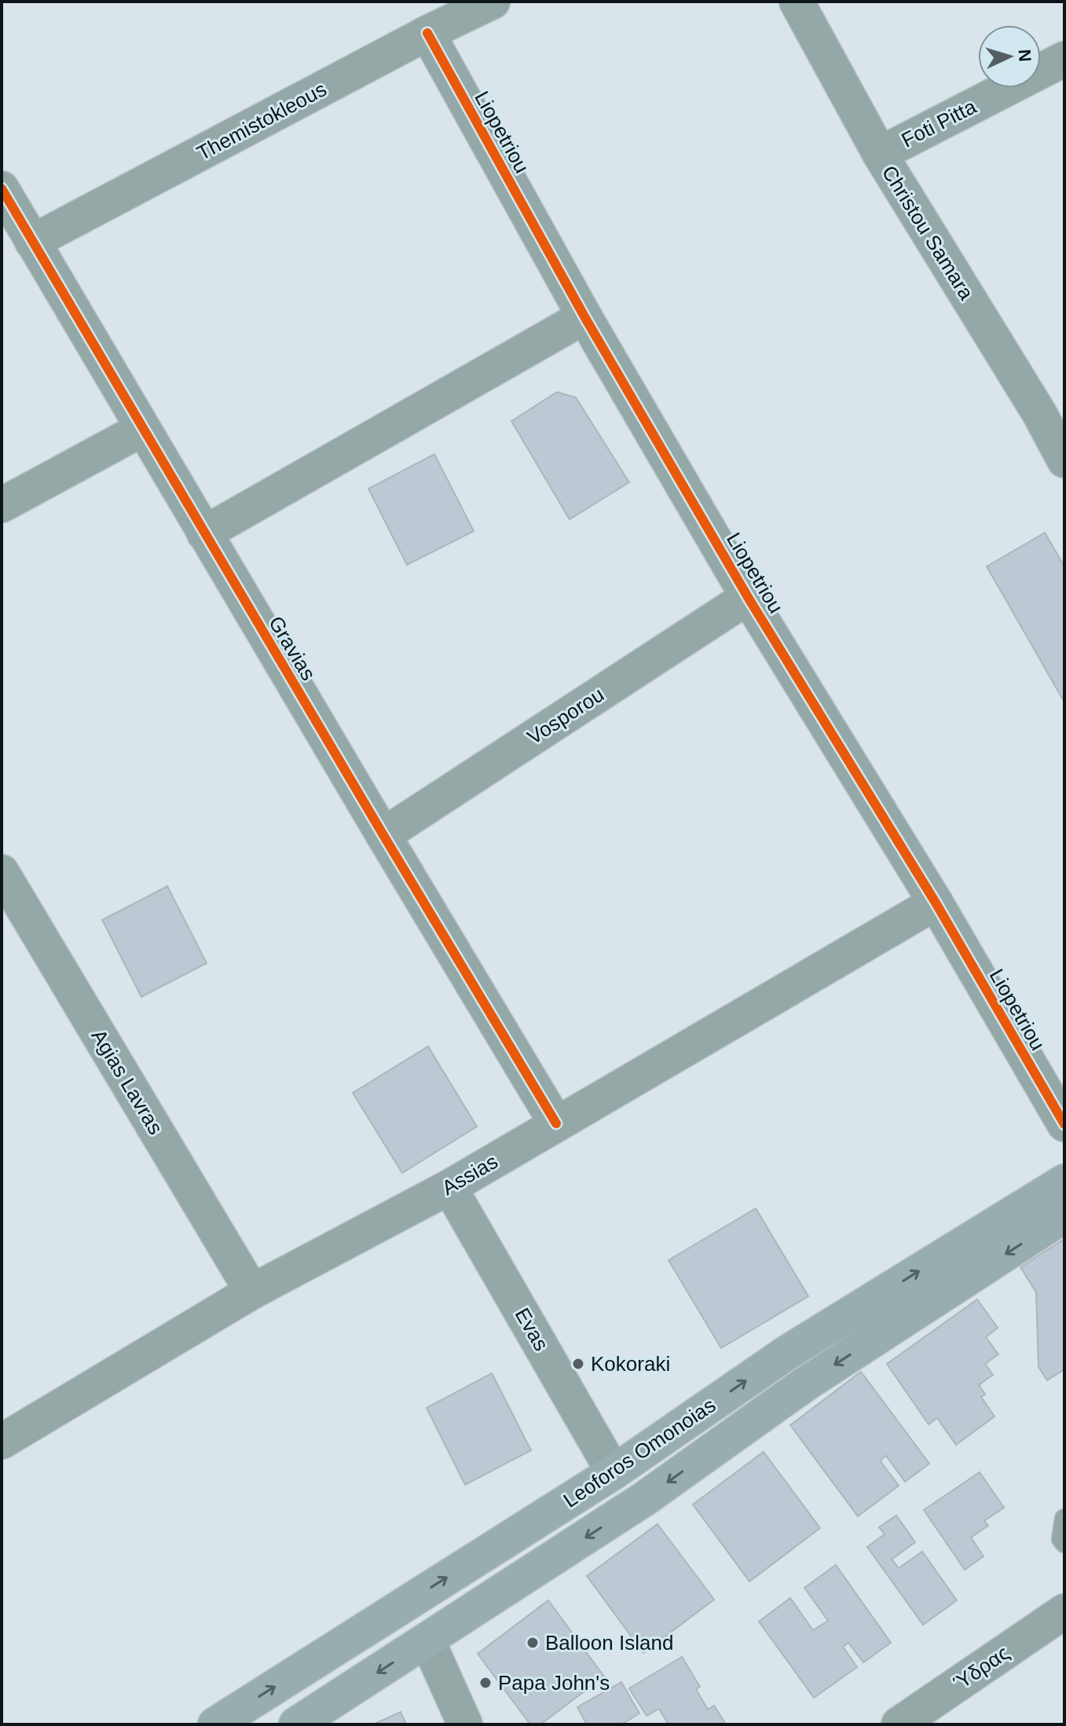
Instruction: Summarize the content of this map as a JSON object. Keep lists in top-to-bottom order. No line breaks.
{"streets":{"main road":["Leoforos Omonoias"],"street":["Themistokleous","Foti Pitta","Liopetriou","Christou Samara","Gravias","Vosporou","Agias Lavras","Assias","Evas","Ύδρας"]},"crossings":[["Themistokleous","Liopetriou"],["Themistokleous","Gravias"],["Foti Pitta","Christou Samara"],["Liopetriou","Vosporou"],["Liopetriou","Assias"],["Gravias","Vosporou"],["Gravias","Assias"],["Agias Lavras","Assias"],["Assias","Evas"],["Evas","Leoforos Omonoias"]],"places":["Kokoraki","Balloon Island","Papa John's"],"north":"right"}
